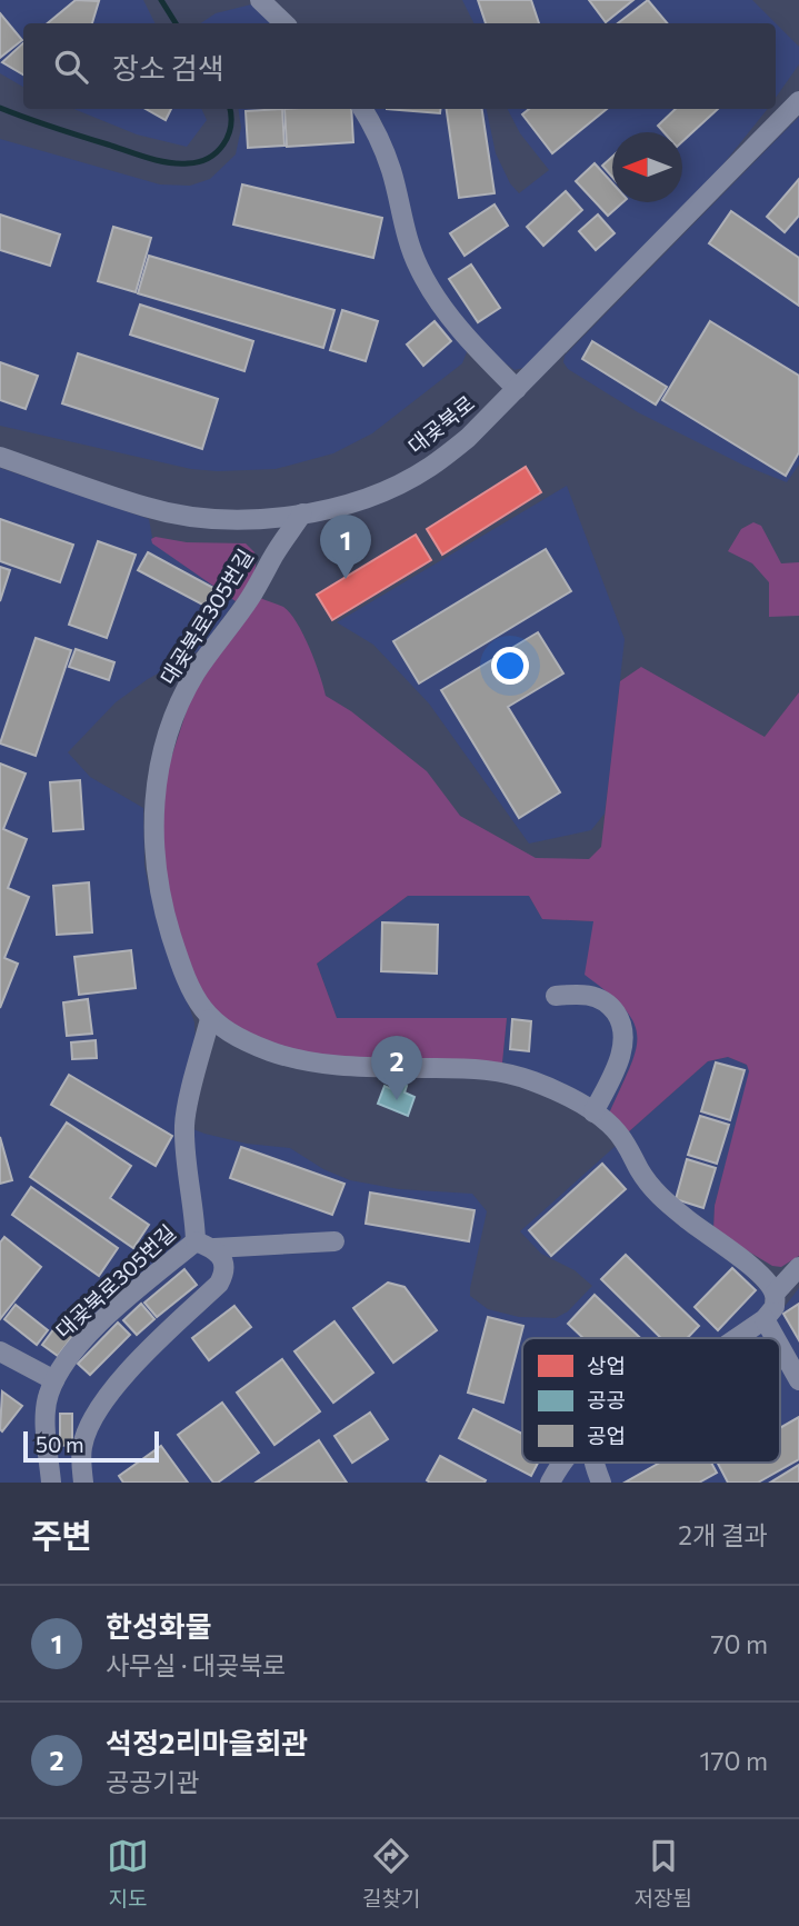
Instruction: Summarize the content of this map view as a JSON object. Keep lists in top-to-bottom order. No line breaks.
{"streets":{"street":["대곶북로","대곶북로305번길"]},"crossings":[["대곶북로","대곶북로305번길"]],"legend":["상업","공공","공업"],"scale_bar":"50 m","north":"left","page":{"search":"장소 검색","pins":["1","2"],"scale":"50 m","heading":["주변","2개 결과"],"list":[{"mark":"1","name":"한성화물","note":"사무실 · 대곶북로","value":"70 m"},{"mark":"2","name":"석정2리마을회관","note":"공공기관","value":"170 m"}],"nav":["지도","길찾기","저장됨"]}}
